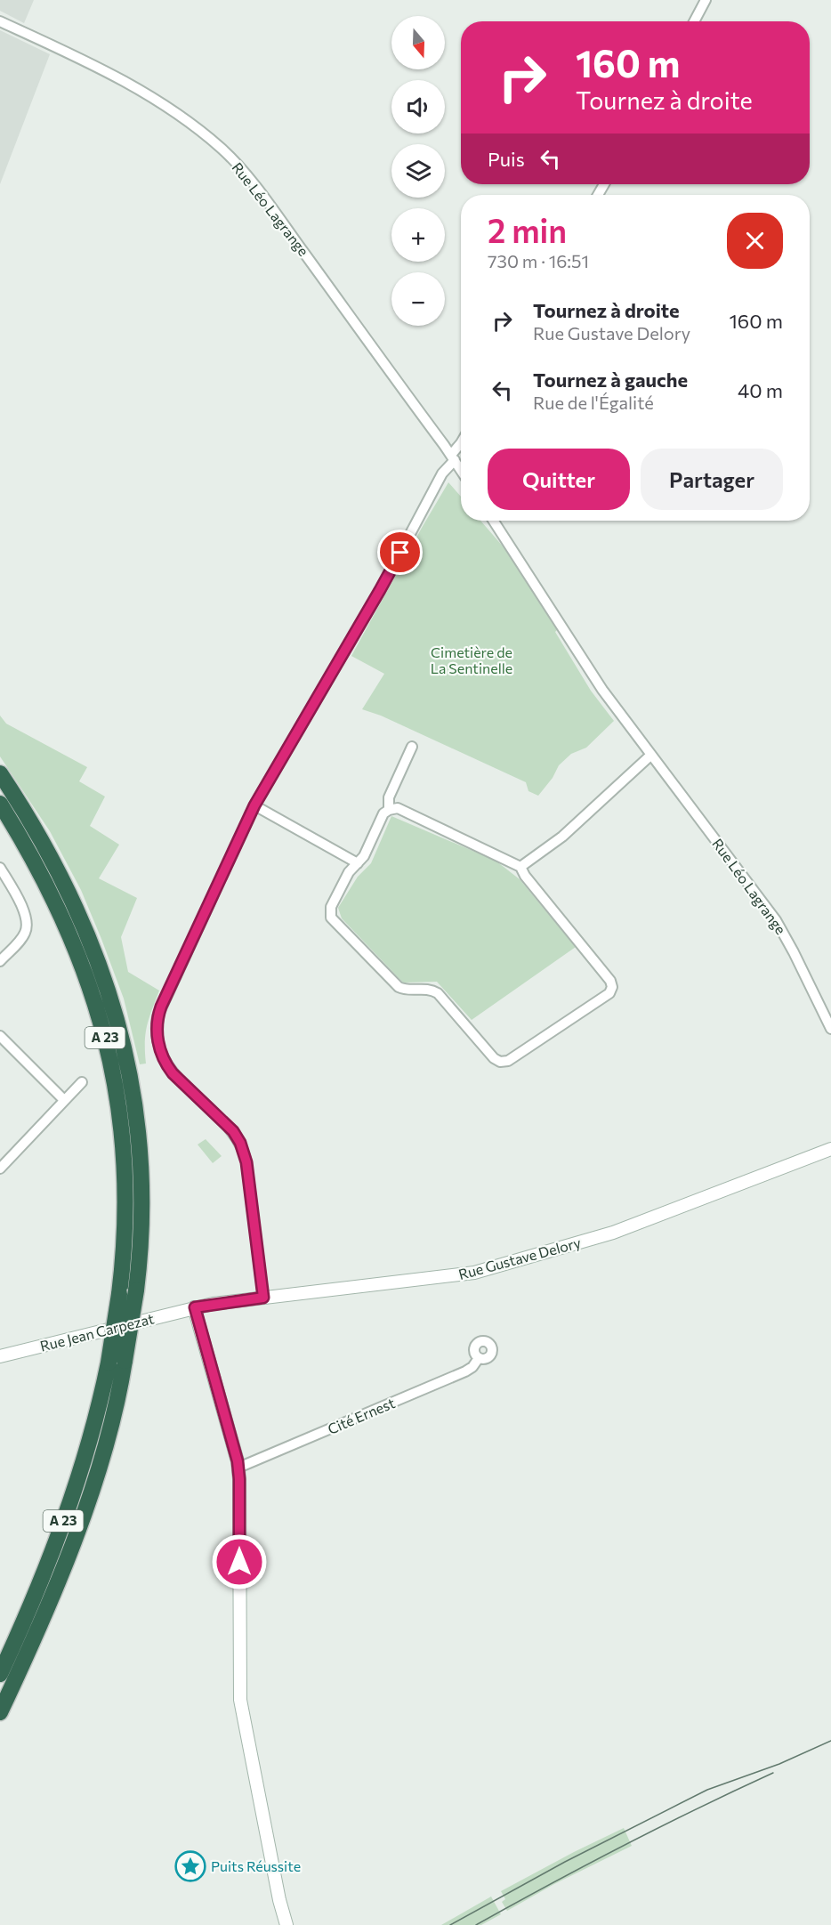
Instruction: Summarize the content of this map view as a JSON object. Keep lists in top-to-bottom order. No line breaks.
{"streets":{"highway":["A 23"],"street":["Rue Léo Lagrange","Rue Gustave Delory","Rue Jean Carpezat","Cité Ernest"]},"crossings":[["Rue Gustave Delory","Rue Jean Carpezat"]],"parks":["Cimetière de La Sentinelle"],"places":{"place":["Puits Réussite"]},"north":"bottom","page":{"map_buttons":["+","−"],"turn":["160 m","Tournez à droite"],"then":"Puis","heading":["2 min","730 m · 16:51"],"list":[{"name":"Tournez à droite","note":"Rue Gustave Delory","value":"160 m"},{"name":"Tournez à gauche","note":"Rue de l'Égalité","value":"40 m"}],"buttons":["Quitter","Partager"]}}
